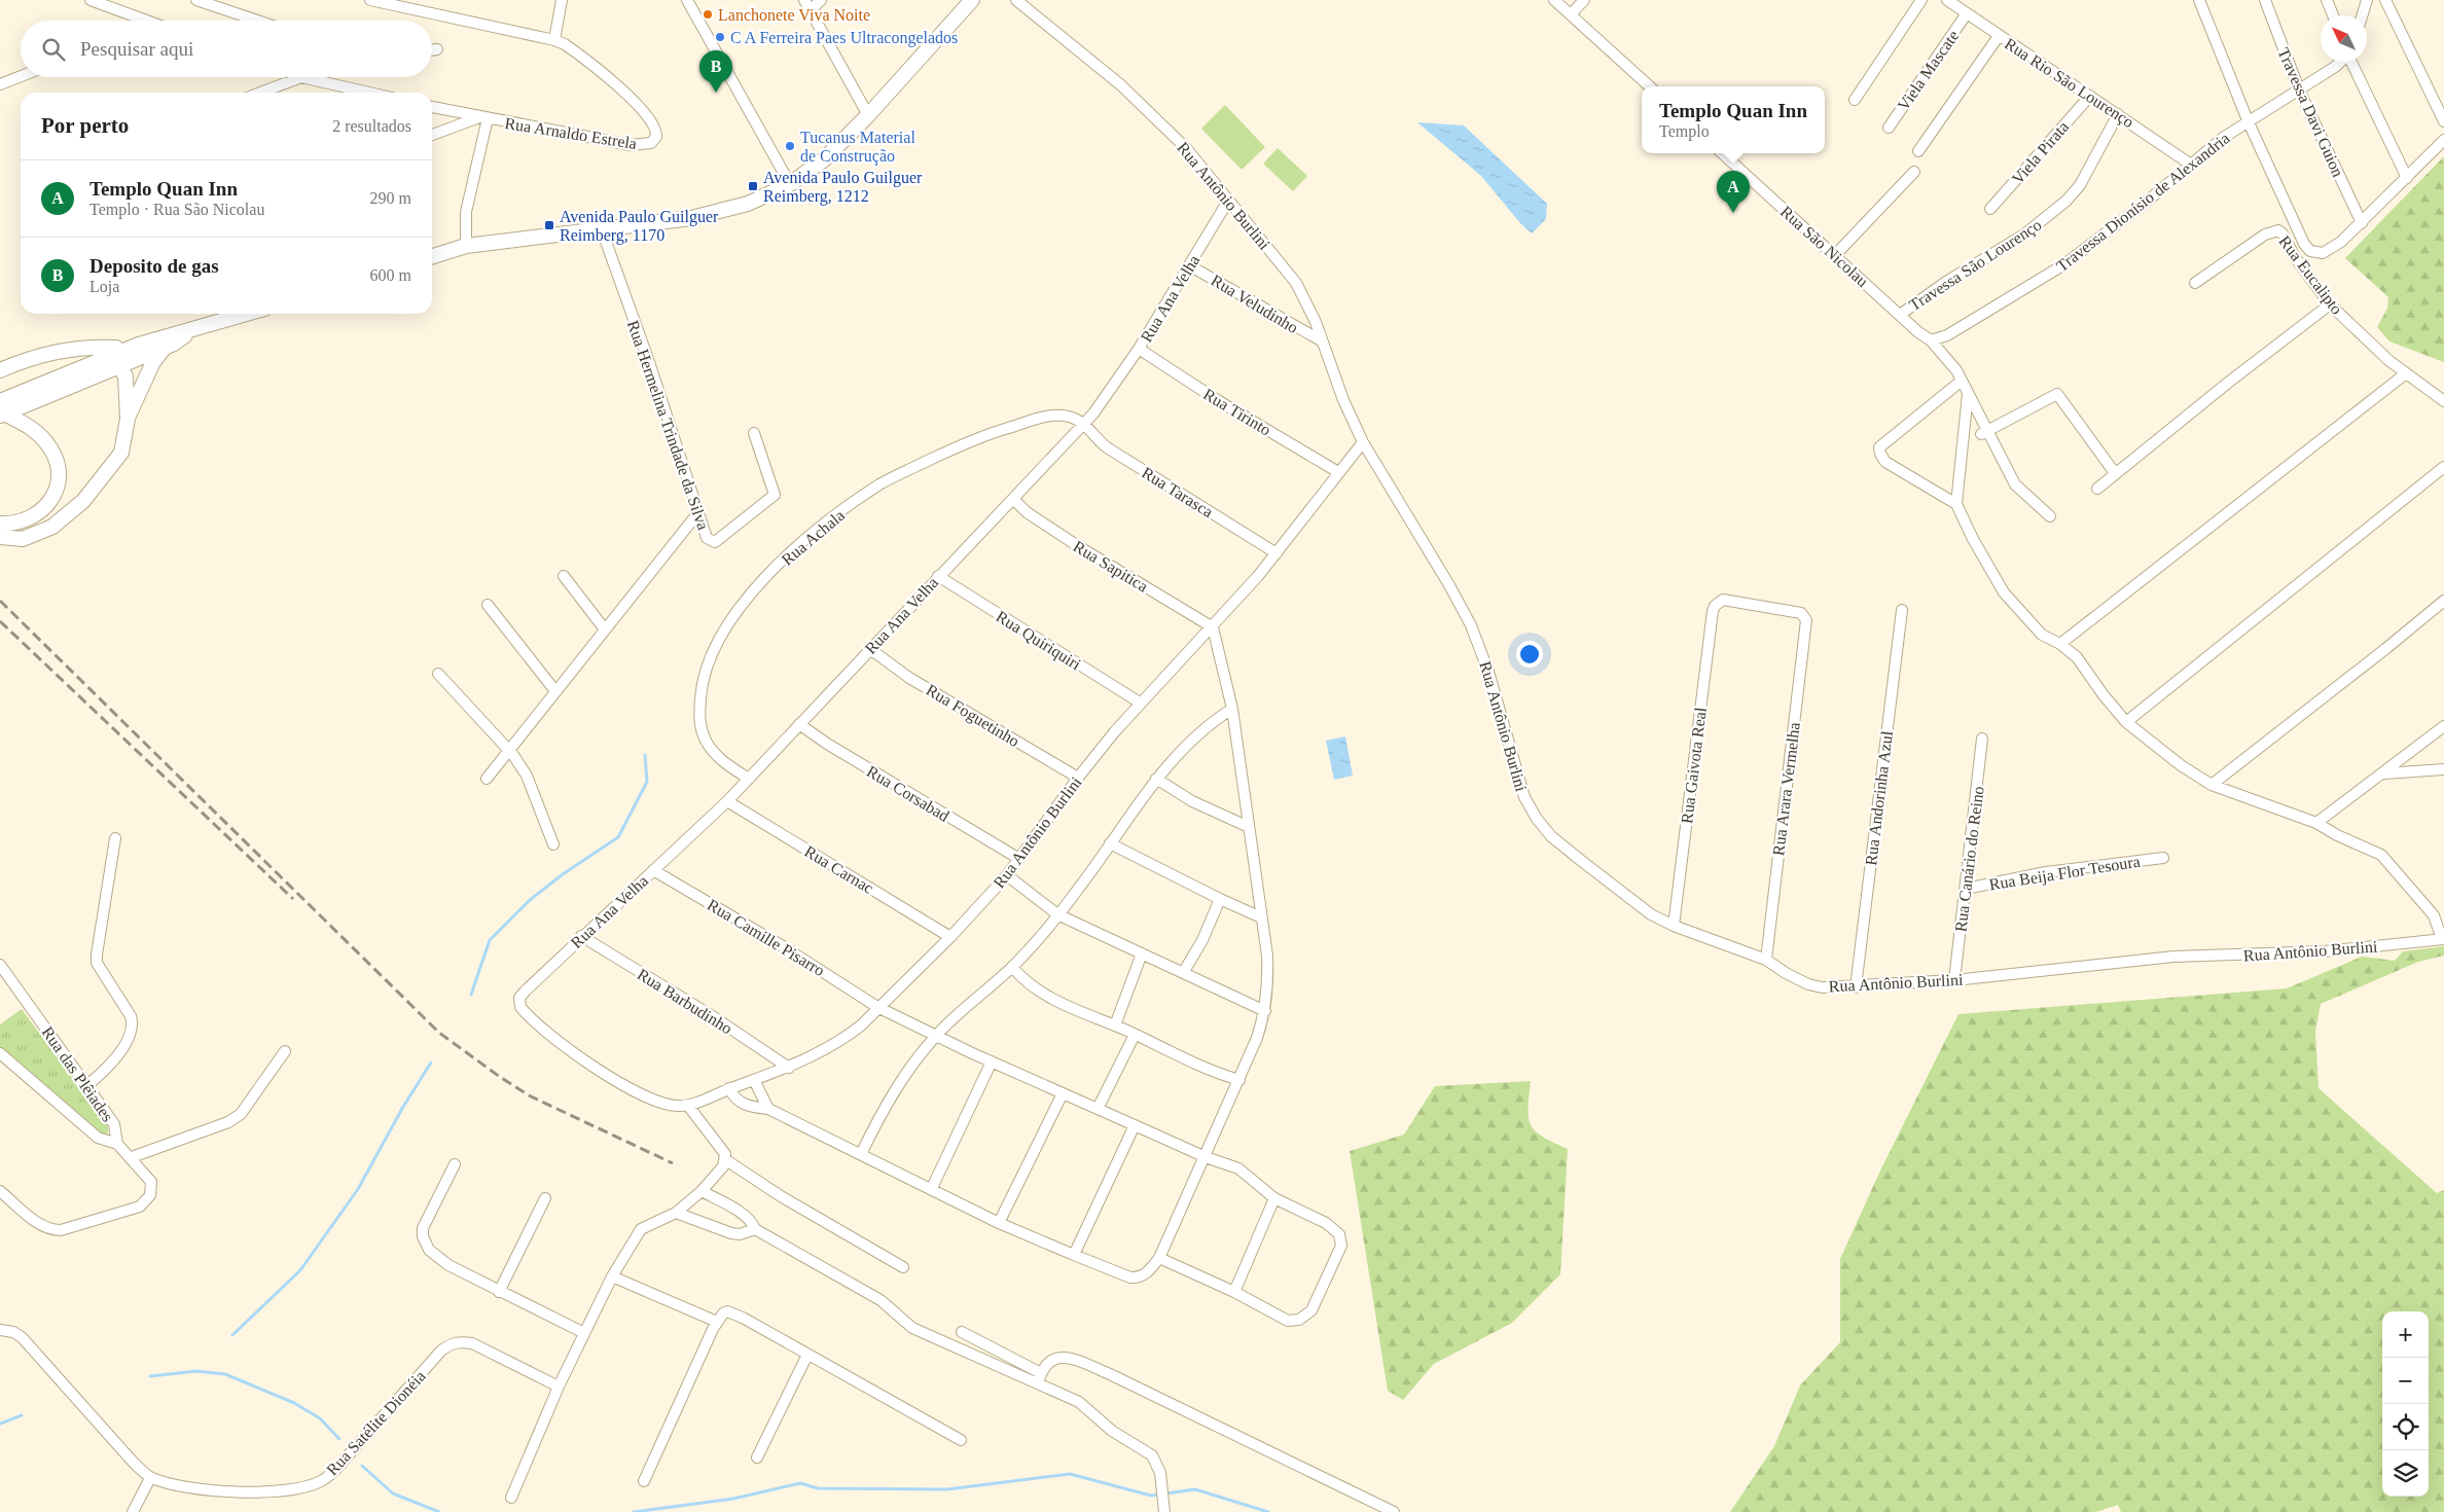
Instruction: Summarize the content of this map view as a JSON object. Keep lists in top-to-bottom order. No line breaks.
{"streets":{"street":["Viela Mascate","Rua Rio São Lourenço","Travessa Davi Guion","Rua Arnaldo Estrela","Viela Pirata","Rua Antônio Burlini","Travessa Dionísio de Alexandria","Rua São Nicolau","Travessa São Lourenço","Rua Eucalipto","Rua Ana Velha","Rua Veludinho","Rua Tirinto","Rua Hermelina Trindade da Silva","Rua Tarasca","Rua Achala","Rua Sapitica","Rua Quiriquiri","Rua Foguetinho","Rua Gaivota Real","Rua Arara Vermelha","Rua Corsabad","Rua Andorinha Azul","Rua Canário do Reino","Rua Carnac","Rua Beija Flor Tesoura","Rua Camille Pisarro","Rua Barbudinho","Rua das Plêiades","Rua Satélite Dionéia"]},"crossings":[["Viela Mascate","Rua Rio São Lourenço"],["Rua Rio São Lourenço","Viela Pirata"],["Rua Rio São Lourenço","Travessa Dionísio de Alexandria"],["Rua Rio São Lourenço","Travessa São Lourenço"],["Travessa Davi Guion","Travessa Dionísio de Alexandria"],["Rua Antônio Burlini","Rua Ana Velha"],["Rua Antônio Burlini","Rua Veludinho"],["Rua Antônio Burlini","Rua Tirinto"],["Rua Antônio Burlini","Rua Tarasca"],["Rua Antônio Burlini","Rua Sapitica"],["Rua Antônio Burlini","Rua Quiriquiri"],["Rua Antônio Burlini","Rua Foguetinho"],["Rua Antônio Burlini","Rua Gaivota Real"],["Rua Antônio Burlini","Rua Arara Vermelha"],["Rua Antônio Burlini","Rua Corsabad"],["Rua Antônio Burlini","Rua Andorinha Azul"],["Rua Antônio Burlini","Rua Canário do Reino"],["Rua Antônio Burlini","Rua Carnac"],["Rua Antônio Burlini","Rua Camille Pisarro"],["Rua Antônio Burlini","Rua Barbudinho"],["Travessa Dionísio de Alexandria","Rua São Nicolau"],["Rua São Nicolau","Travessa São Lourenço"],["Rua Ana Velha","Rua Veludinho"],["Rua Ana Velha","Rua Tirinto"],["Rua Ana Velha","Rua Tarasca"],["Rua Ana Velha","Rua Achala"],["Rua Ana Velha","Rua Sapitica"],["Rua Ana Velha","Rua Quiriquiri"],["Rua Ana Velha","Rua Foguetinho"],["Rua Ana Velha","Rua Corsabad"],["Rua Ana Velha","Rua Carnac"],["Rua Ana Velha","Rua Camille Pisarro"],["Rua Ana Velha","Rua Barbudinho"],["Rua Tarasca","Rua Achala"],["Rua Gaivota Real","Rua Arara Vermelha"],["Rua Canário do Reino","Rua Beija Flor Tesoura"]],"places":{"other":["Lanchonete Viva Noite","C A Ferreira Paes Ultracongelados","Tucanus Material de Construção"],"transit":["Avenida Paulo Guilguer Reimberg, 1212","Avenida Paulo Guilguer Reimberg, 1170"]},"north":"top left","page":{"search":"Pesquisar aqui","pins":["B","A"],"popup":["Templo Quan Inn","Templo"],"heading":["Por perto","2 resultados"],"list":[{"mark":"A","name":"Templo Quan Inn","note":"Templo · Rua São Nicolau","value":"290 m"},{"mark":"B","name":"Deposito de gas","note":"Loja","value":"600 m"}],"map_buttons":["+","−"]}}
